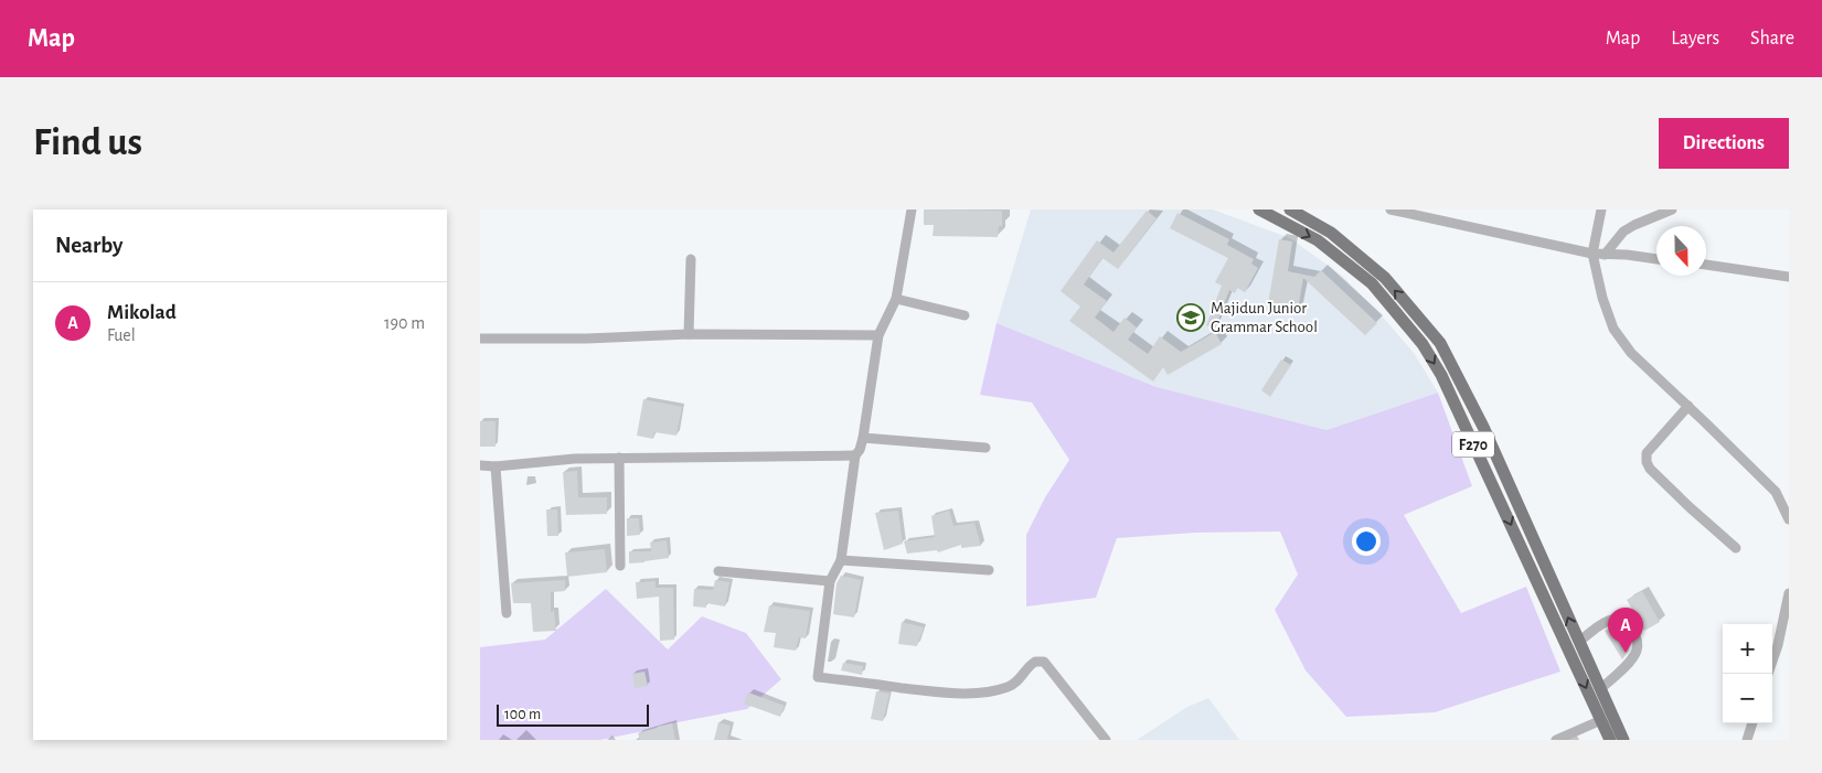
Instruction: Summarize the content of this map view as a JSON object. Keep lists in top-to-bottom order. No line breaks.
{"streets":{"main road":["F270"]},"places":{"school or university":["Majidun Junior Grammar School"]},"scale_bar":"100 m","north":"bottom","page":{"header":"Map","nav":["Map","Layers","Share"],"buttons":"Directions","title":"Find us","heading":"Nearby","list":[{"mark":"A","name":"Mikolad","note":"Fuel","value":"190 m"}],"pins":"A","map_buttons":["+","−"],"scale":"100 m"}}
